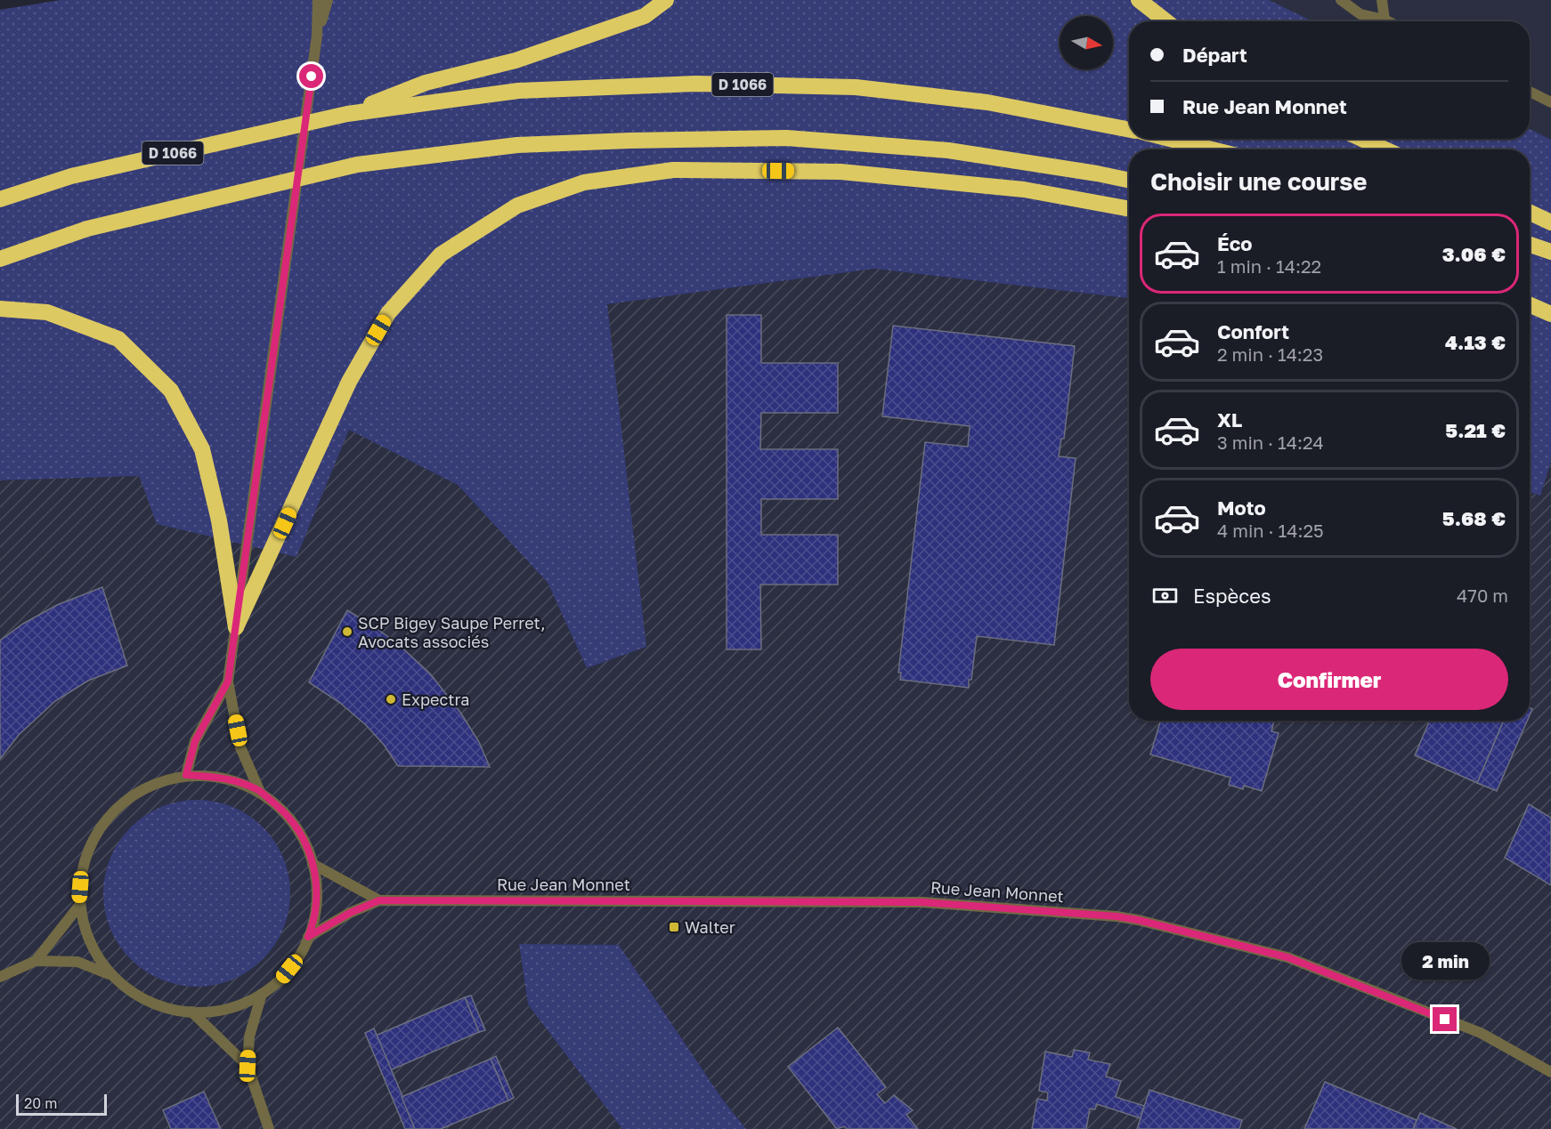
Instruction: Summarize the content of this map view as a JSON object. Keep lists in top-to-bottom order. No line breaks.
{"streets":{"highway":["D 1066"],"street":["Rue Jean Monnet"]},"places":{"other":["SCP Bigey Saupe Perret, Avocats associés","Expectra"],"transit":["Walter"]},"scale_bar":"20 m","north":"right","page":{"banner":["Départ","Rue Jean Monnet"],"heading":"Choisir une course","list":[{"name":"Éco","note":"1 min · 14:22","value":"3.06 €"},{"name":"Confort","note":"2 min · 14:23","value":"4.13 €"},{"name":"XL","note":"3 min · 14:24","value":"5.21 €"},{"name":"Moto","note":"4 min · 14:25","value":"5.68 €"}],"pay":["Espèces","470 m"],"buttons":"Confirmer","bubble":"2 min","scale":"20 m"}}
